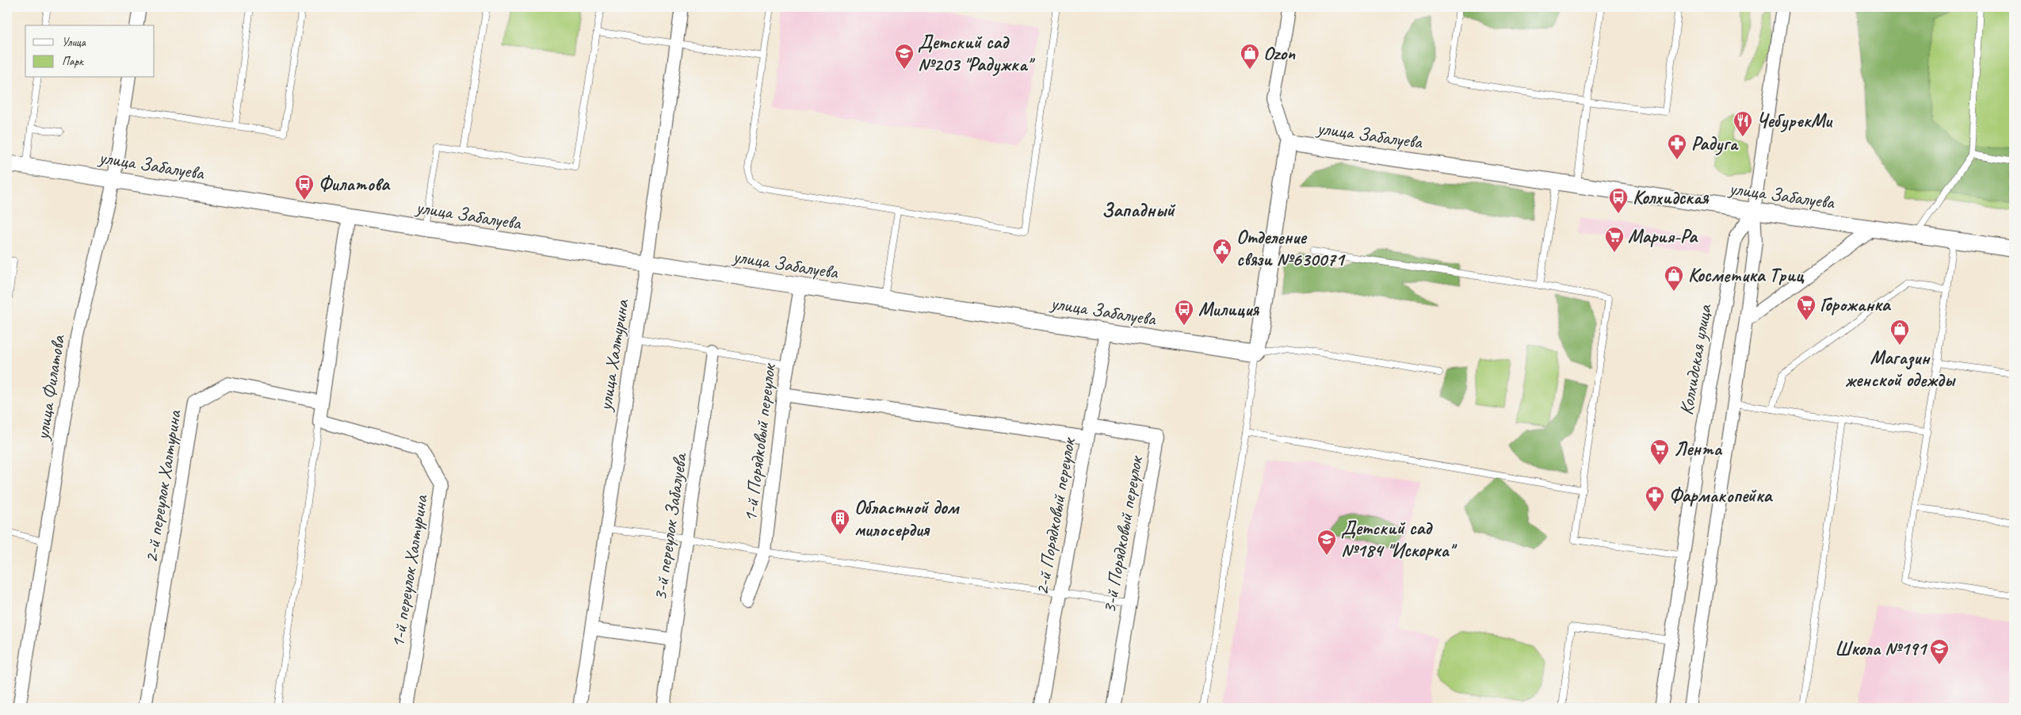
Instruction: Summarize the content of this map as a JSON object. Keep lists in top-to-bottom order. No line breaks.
{"streets":{"street":["улица Забалуева","улица Халтурина","Колхидская улица","улица Филатова","1-й Порядковый переулок","2-й переулок Халтурина","2-й Порядковый переулок","3-й переулок Забалуева","3-й Порядковый переулок","1-й переулок Халтурина"]},"crossings":[["улица Забалуева","улица Халтурина"],["улица Забалуева","Колхидская улица"],["улица Забалуева","улица Филатова"],["улица Забалуева","1-й Порядковый переулок"],["улица Забалуева","2-й Порядковый переулок"],["2-й Порядковый переулок","3-й Порядковый переулок"]],"districts":["Западный"],"places":{"school or university":["Детский сад №203 \"Радужка\"","Детский сад №184 \"Искорка\"","Школа №191"],"shop":["Ozon","Косметика Триц","Магазин женской одежды"],"restaurant":["ЧебурекМи"],"pharmacy":["Радуга","Фармакопейка"],"bus stop":["Филатова","Колхидская","Милиция"],"supermarket":["Мария-Ра","Горожанка","Лента"],"public building":["Отделение связи №630071"],"building":["Областной дом милосердия"]},"legend":["Улица","Парк"]}
